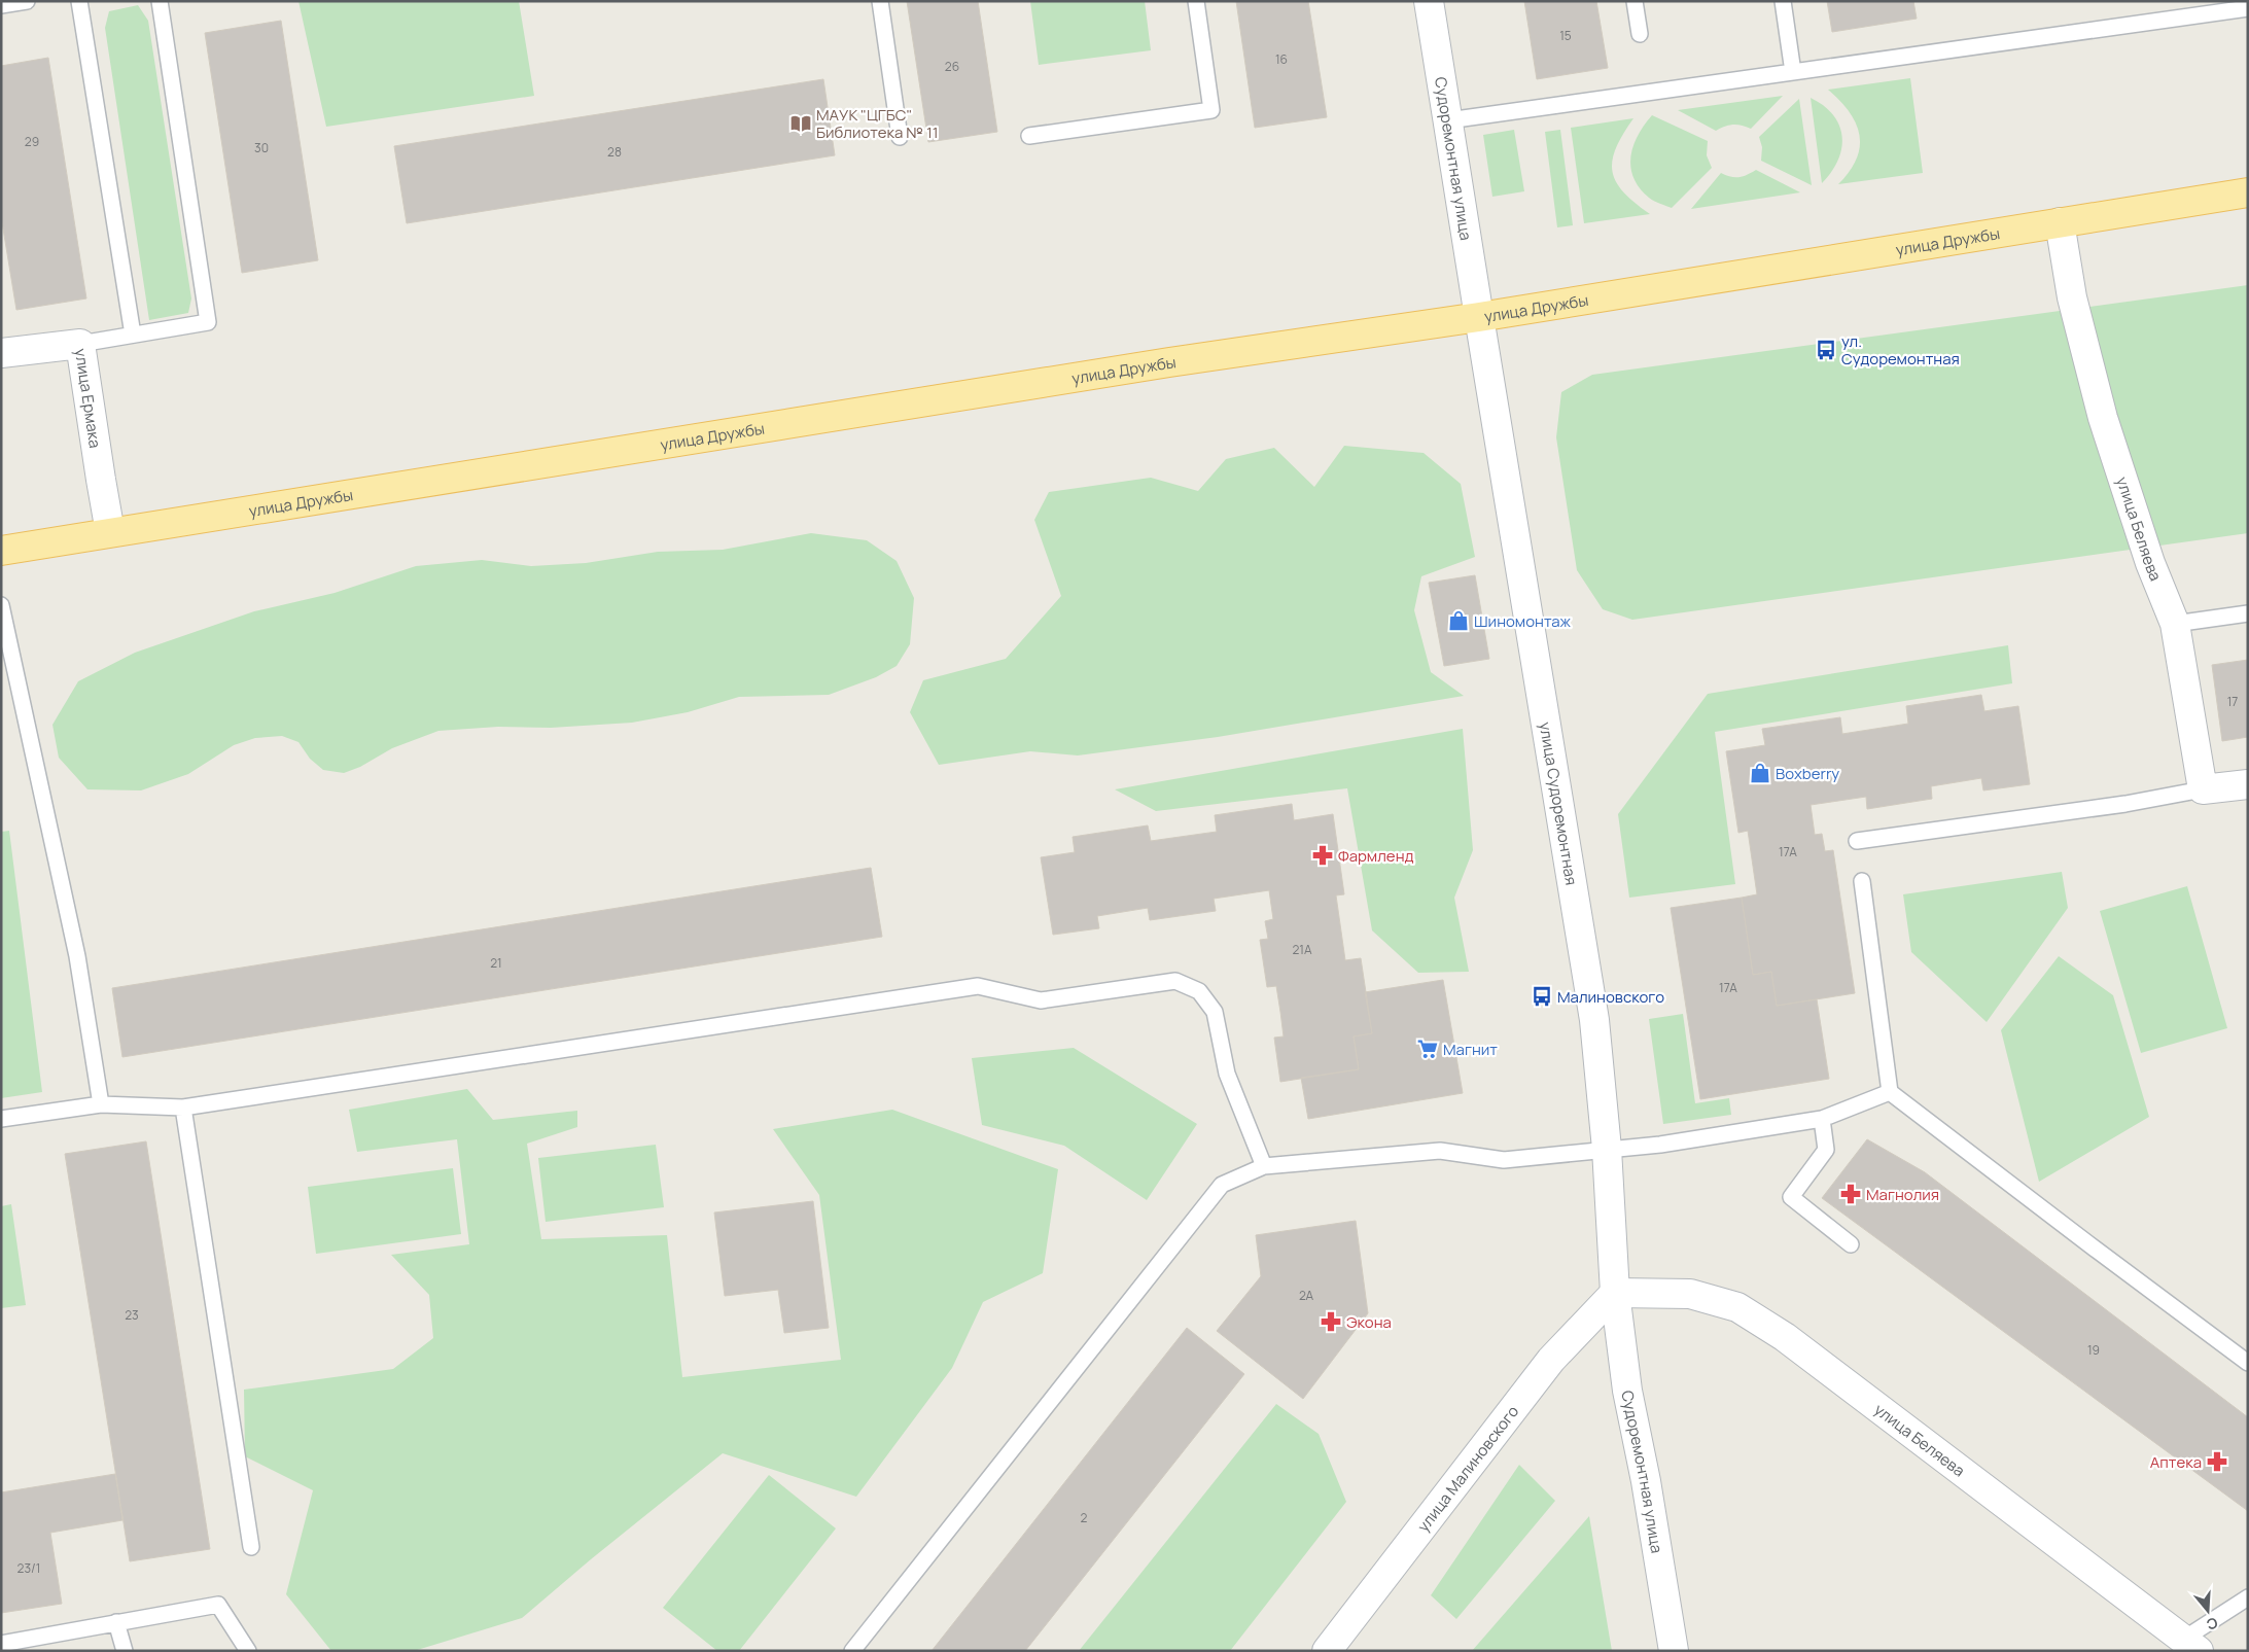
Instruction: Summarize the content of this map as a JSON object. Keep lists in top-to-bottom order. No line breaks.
{"streets":{"main road":["улица Дружбы"],"street":["Судоремонтная улица","улица Ермака","улица Беляева","улица Судоремонтная","улица Малиновского"]},"crossings":[["Судоремонтная улица","улица Дружбы"],["Судоремонтная улица","улица Беляева"],["Судоремонтная улица","улица Судоремонтная"],["Судоремонтная улица","улица Малиновского"],["улица Дружбы","улица Ермака"],["улица Дружбы","улица Беляева"],["улица Дружбы","улица Судоремонтная"],["улица Беляева","улица Судоремонтная"],["улица Беляева","улица Малиновского"],["улица Судоремонтная","улица Малиновского"]],"places":{"library":["МАУК \"ЦГБС\" Библиотека № 11"],"bus stop":["ул. Судоремонтная","Малиновского"],"shop":["Шиномонтаж","Boxberry"],"pharmacy":["Фармленд","Магнолия","Экона","Аптека"],"supermarket":["Магнит"]},"house_numbers":["15","16","26","29","30","28","17","17А","21А","21","17А","2А","23","19","2","23/1"],"north":"bottom"}
